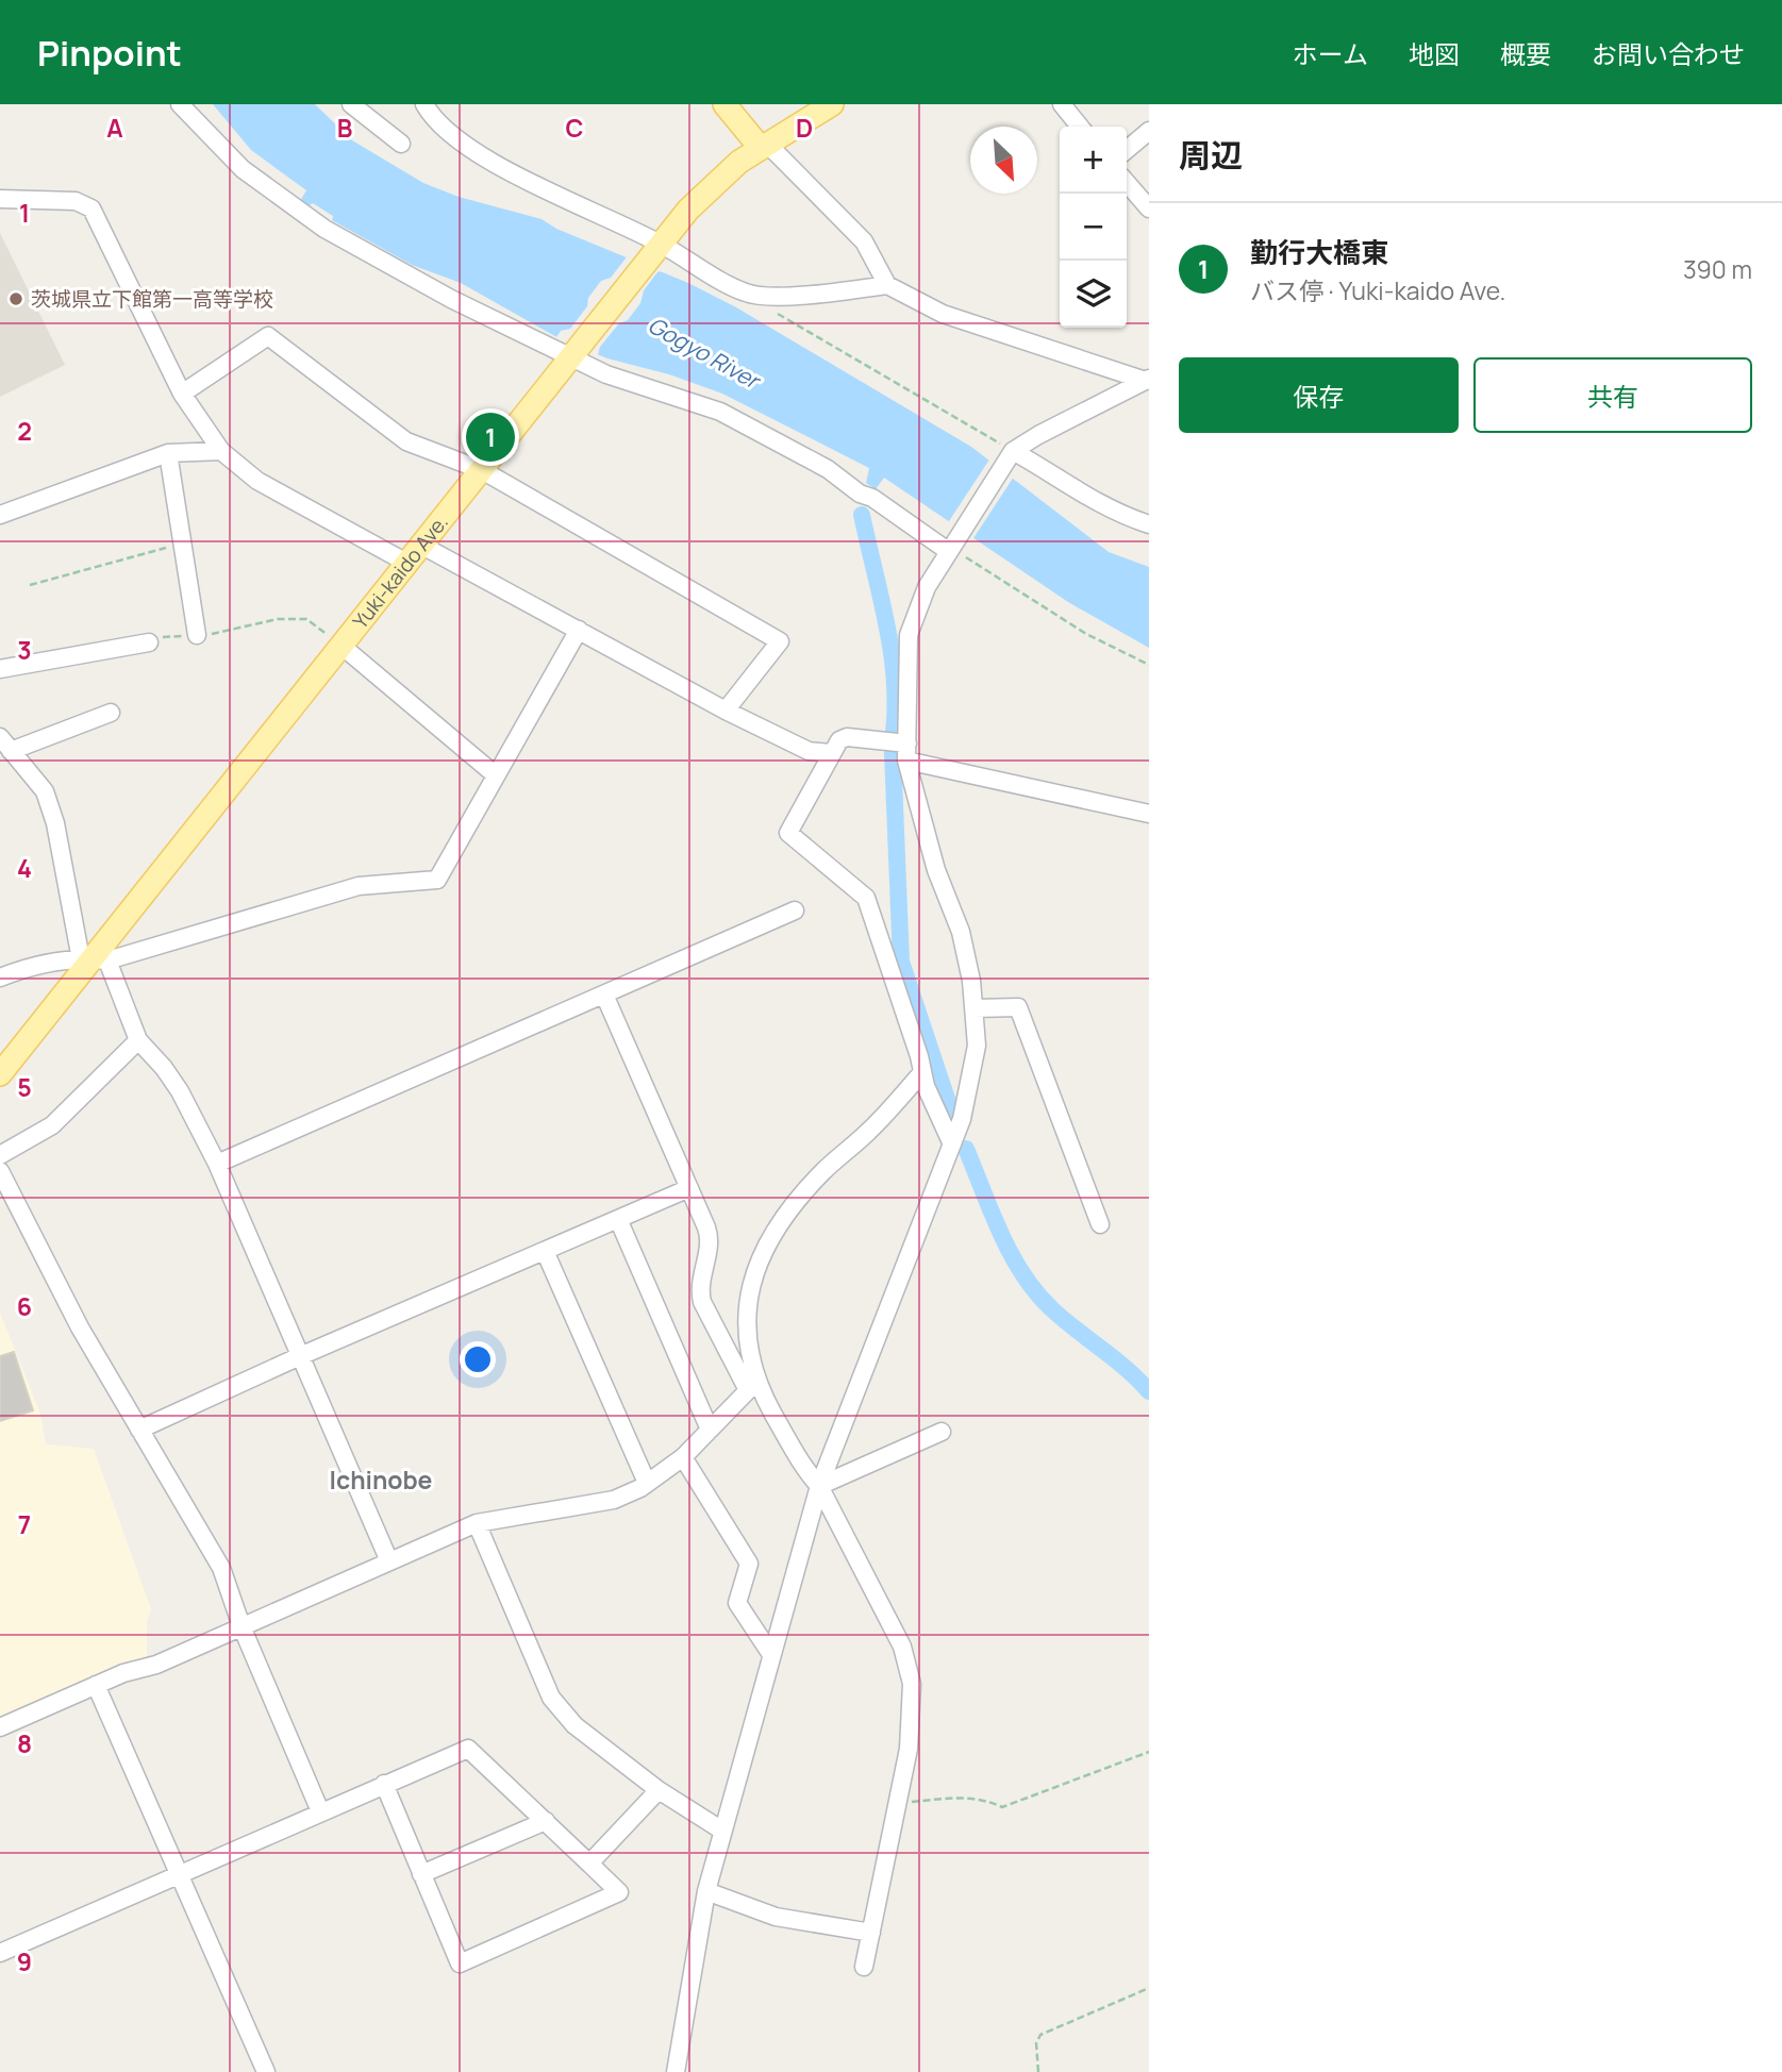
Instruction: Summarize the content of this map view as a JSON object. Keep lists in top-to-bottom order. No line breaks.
{"streets":{"main road":["Yuki-kaido Ave."]},"districts":["Ichinobe"],"water":["Gogyo River"],"places":["茨城県立下館第一高等学校"],"north":"bottom right","page":{"header":"Pinpoint","nav":["ホーム","地図","概要","お問い合わせ"],"heading":"周辺","map_buttons":["+","−"],"list":[{"mark":"1","name":"勤行大橋東","note":"バス停 · Yuki-kaido Ave.","value":"390 m"}],"buttons":["保存","共有"],"pins":"1"},"grid":{"columns":["A","B","C","D"],"rows":["1","2","3","4","5","6","7","8","9"]}}
